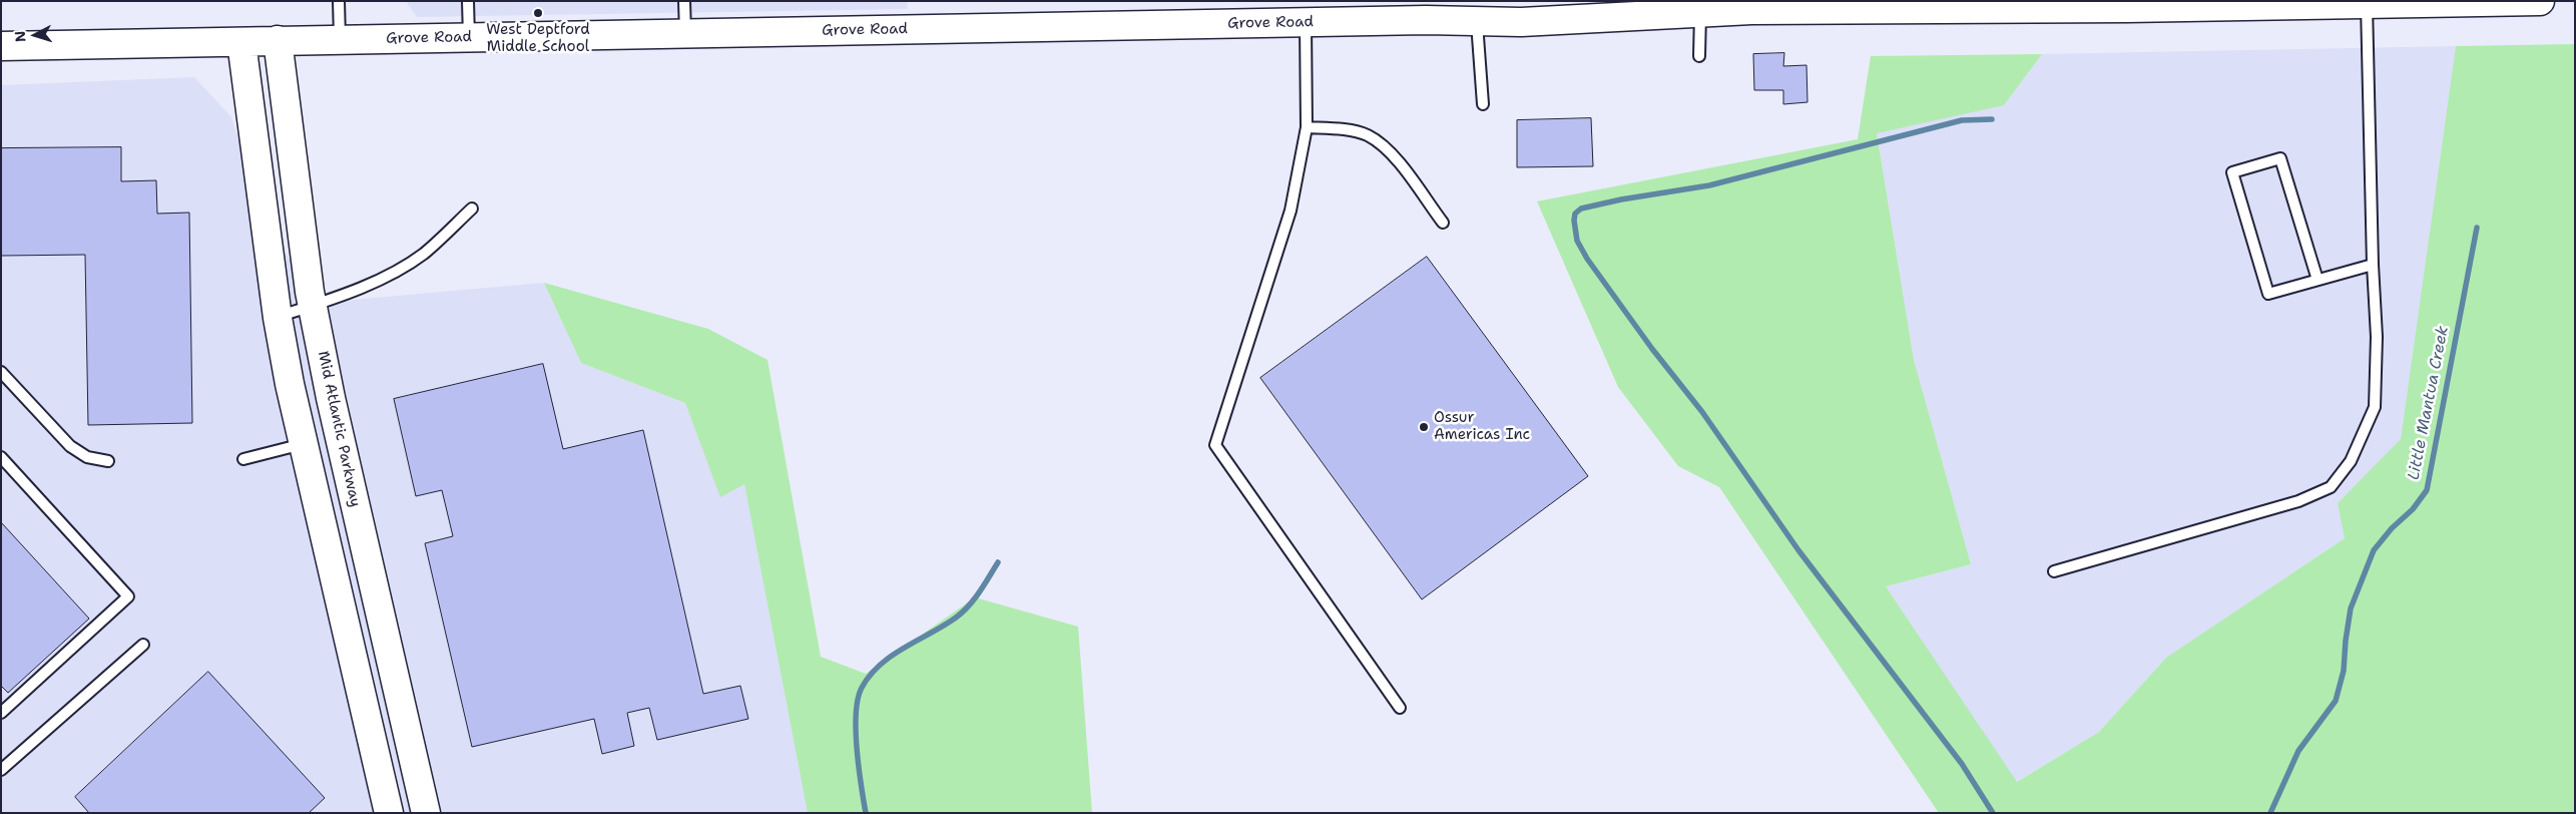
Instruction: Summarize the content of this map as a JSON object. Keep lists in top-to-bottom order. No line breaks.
{"streets":{"main road":["Grove Road","Mid Atlantic Parkway"]},"crossings":[["Grove Road","Mid Atlantic Parkway"]],"water":["Little Mantua Creek"],"places":["West Deptford Middle School","Ossur Americas Inc"],"north":"left"}
